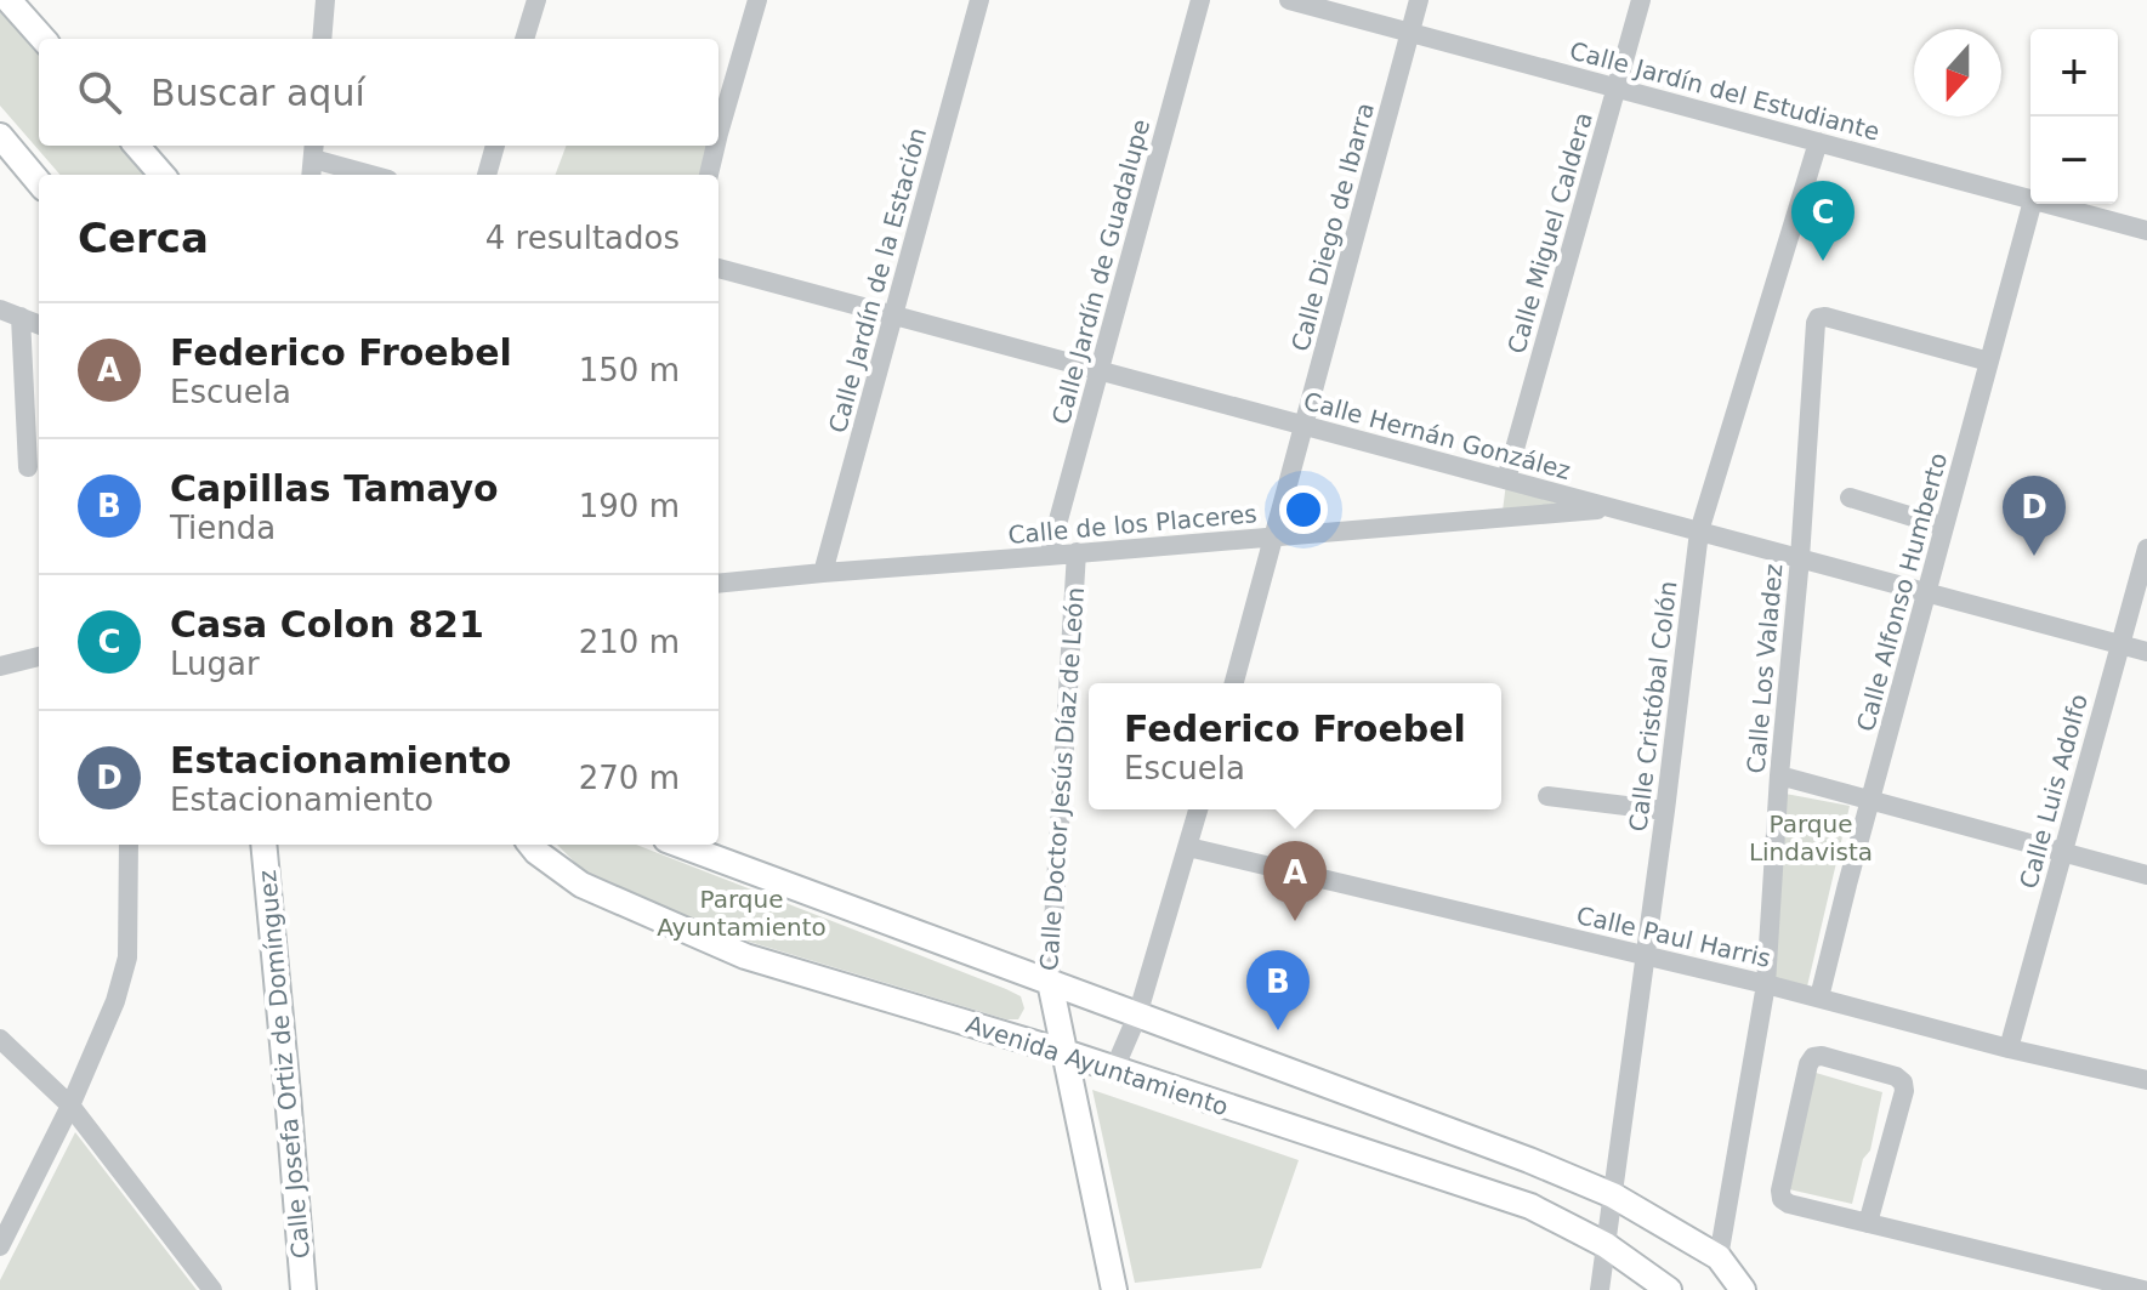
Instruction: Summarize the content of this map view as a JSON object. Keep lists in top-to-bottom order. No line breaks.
{"streets":{"main road":["Calle Doctor Jesús Díaz de León","Calle Josefa Ortiz de Domínguez","Avenida Ayuntamiento"],"street":["Calle Jardín del Estudiante","Calle Diego de Ibarra","Calle Miguel Caldera","Calle Jardín de Guadalupe","Calle Jardín de la Estación","Calle Hernán González","Calle de los Placeres","Calle Alfonso Humberto","Calle Los Valadez","Calle Cristóbal Colón","Calle Luis Adolfo","Calle Paul Harris"]},"crossings":[["Calle Jardín del Estudiante","Calle Diego de Ibarra"],["Calle Jardín del Estudiante","Calle Miguel Caldera"],["Calle Jardín del Estudiante","Calle Cristóbal Colón"],["Calle Diego de Ibarra","Calle Hernán González"],["Calle Diego de Ibarra","Calle de los Placeres"],["Calle Miguel Caldera","Calle Hernán González"],["Calle Jardín de Guadalupe","Calle Hernán González"],["Calle Jardín de Guadalupe","Calle de los Placeres"],["Calle Jardín de la Estación","Calle Hernán González"],["Calle Jardín de la Estación","Calle de los Placeres"],["Calle Hernán González","Calle de los Placeres"],["Calle Hernán González","Calle Alfonso Humberto"],["Calle Hernán González","Calle Los Valadez"],["Calle Hernán González","Calle Cristóbal Colón"],["Calle Hernán González","Calle Luis Adolfo"],["Calle de los Placeres","Calle Doctor Jesús Díaz de León"],["Calle Alfonso Humberto","Calle Los Valadez"],["Calle Alfonso Humberto","Calle Paul Harris"],["Calle Los Valadez","Calle Paul Harris"],["Calle Cristóbal Colón","Calle Paul Harris"],["Calle Cristóbal Colón","Avenida Ayuntamiento"],["Calle Doctor Jesús Díaz de León","Avenida Ayuntamiento"],["Calle Luis Adolfo","Calle Paul Harris"]],"parks":["Parque Lindavista","Parque Ayuntamiento"],"north":"bottom","page":{"map_buttons":["+","−"],"search":"Buscar aquí","heading":["Cerca","4 resultados"],"pins":["C","D","A","B"],"list":[{"mark":"A","name":"Federico Froebel","note":"Escuela","value":"150 m"},{"mark":"B","name":"Capillas Tamayo","note":"Tienda","value":"190 m"},{"mark":"C","name":"Casa Colon 821","note":"Lugar","value":"210 m"},{"mark":"D","name":"Estacionamiento","note":"Estacionamiento","value":"270 m"}],"popup":["Federico Froebel","Escuela"]}}
